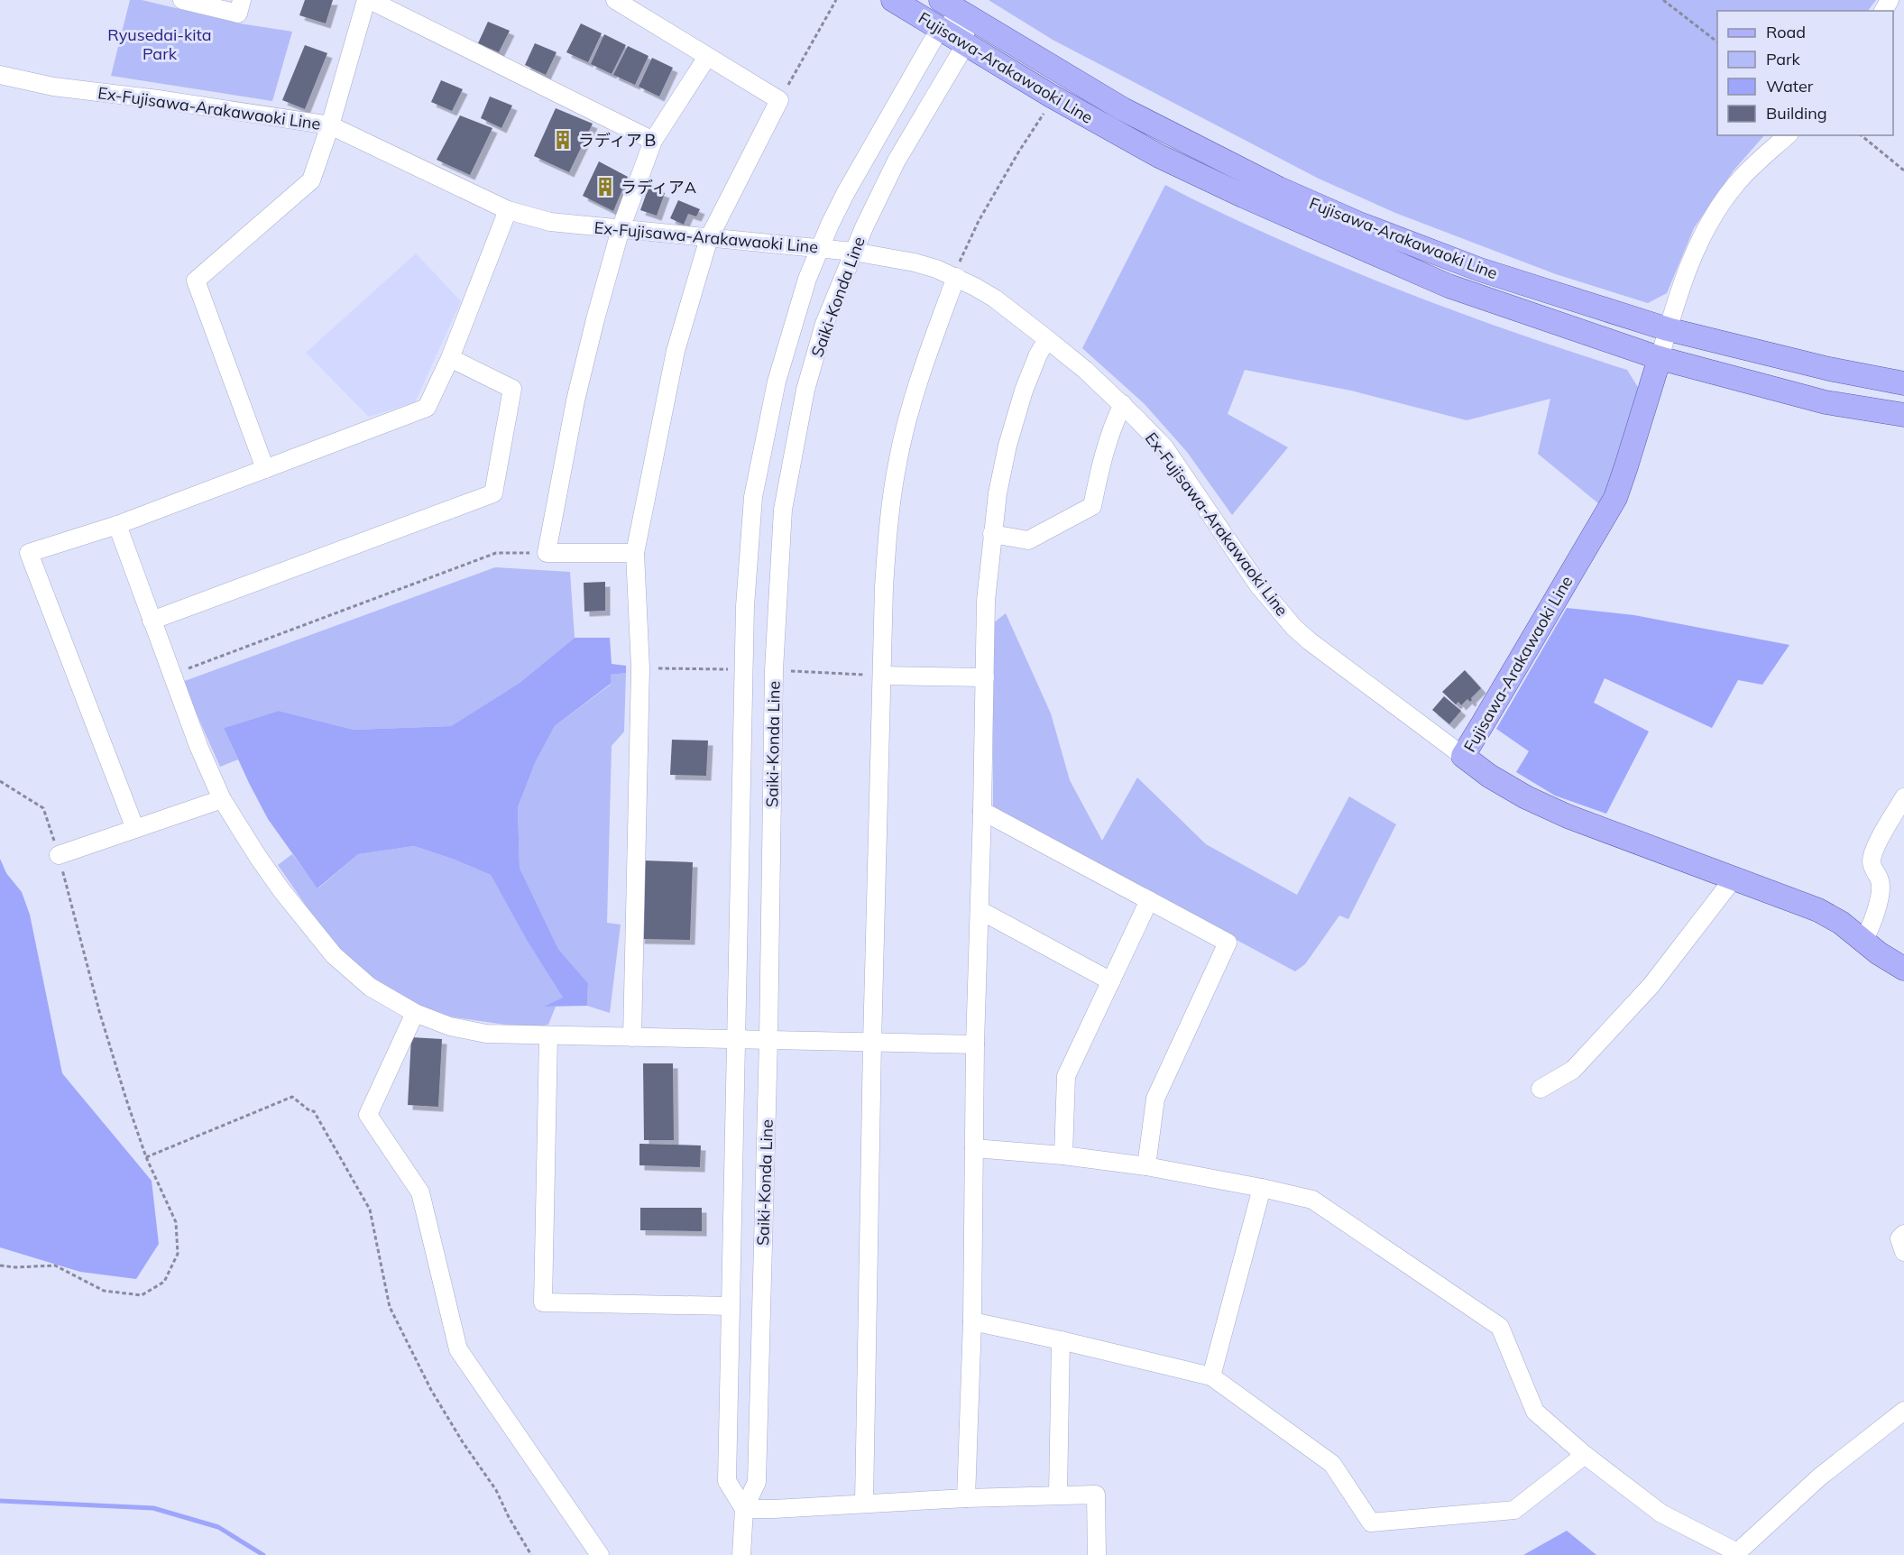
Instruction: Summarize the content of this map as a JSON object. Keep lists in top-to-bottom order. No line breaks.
{"streets":{"main road":["Fujisawa-Arakawaoki Line"],"street":["Ex-Fujisawa-Arakawaoki Line","Saiki-Konda Line"]},"crossings":[["Fujisawa-Arakawaoki Line","Ex-Fujisawa-Arakawaoki Line"],["Fujisawa-Arakawaoki Line","Saiki-Konda Line"],["Ex-Fujisawa-Arakawaoki Line","Saiki-Konda Line"]],"parks":["Ryusedai-kita Park"],"places":{"building":["ラディアＢ","ラディアA"]},"legend":["Road","Park","Water","Building"]}
